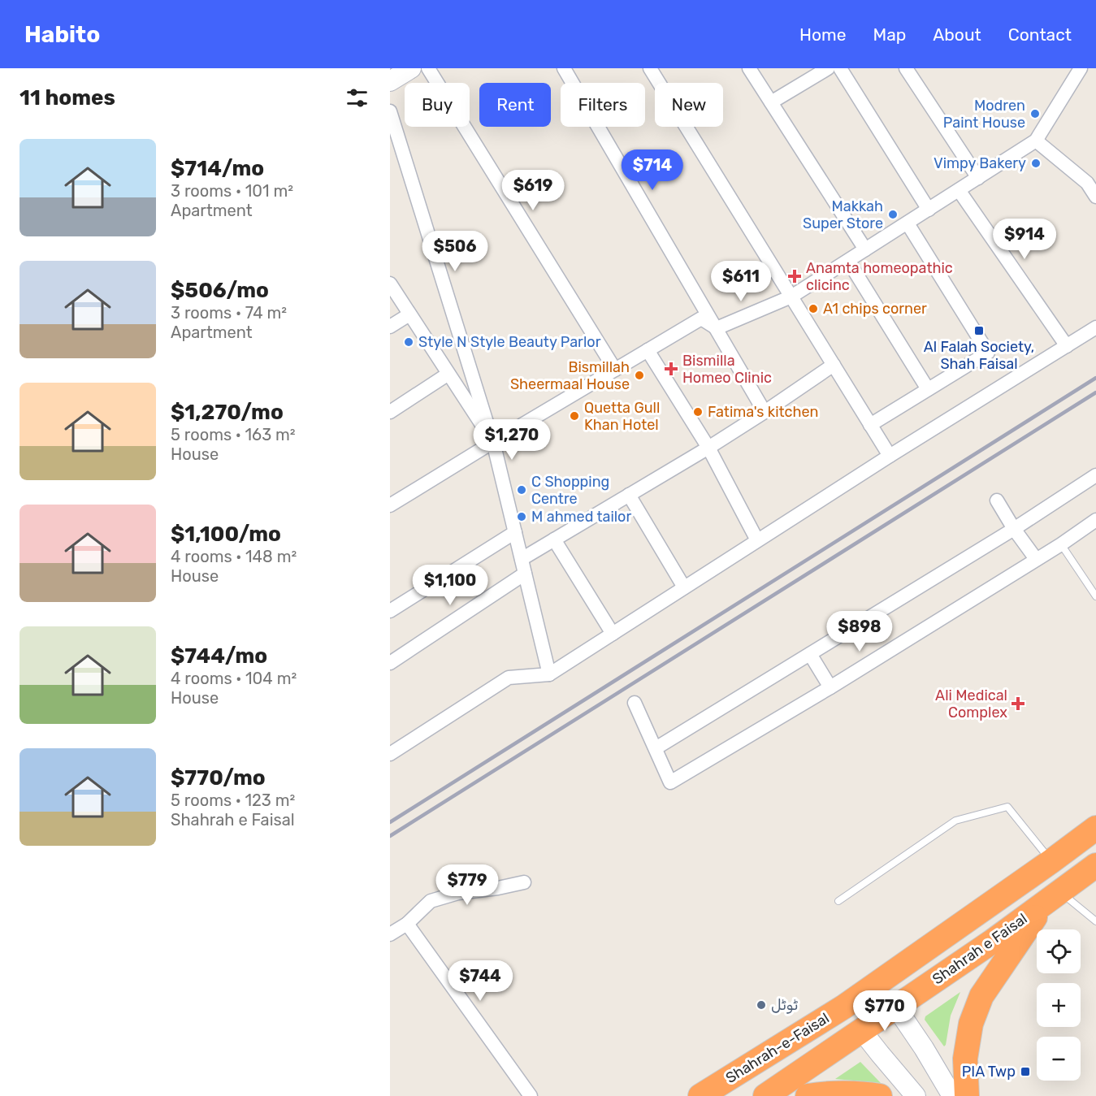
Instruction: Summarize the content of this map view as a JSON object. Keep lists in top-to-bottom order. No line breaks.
{"streets":{"highway":["Shahrah e Faisal","Shahrah-e-Faisal"]},"crossings":[["Shahrah e Faisal","Shahrah-e-Faisal"]],"places":{"other":["Modren Paint House","Vimpy Bakery","Makkah Super Store","A1 chips corner","Style N Style Beauty Parlor","Bismillah Sheermaal House","Fatima's kitchen","Quetta Gull Khan Hotel","C Shopping Centre","M ahmed tailor","ٹوٹل"],"health":["Anamta homeopathic clicinc","Bismilla Homeo Clinic","Ali Medical Complex"],"transit":["Al Falah Society, Shah Faisal","PIA Twp"]},"page":{"header":"Habito","nav":["Home","Map","About","Contact"],"heading":"11 homes","chip":["Buy","Rent","Filters","New"],"list":[{"name":"$714/mo","note":"3 rooms · 101 m² · Apartment"},{"name":"$506/mo","note":"3 rooms · 74 m² · Apartment"},{"name":"$1,270/mo","note":"5 rooms · 163 m² · House"},{"name":"$1,100/mo","note":"4 rooms · 148 m² · House"},{"name":"$744/mo","note":"4 rooms · 104 m² · House"},{"name":"$770/mo","note":"5 rooms · 123 m² · Shahrah e Faisal"}],"price":["$714","$619","$914","$506","$611","$1,270","$1,100","$898","$779","$744","$770"],"map_buttons":["+","−"]}}
